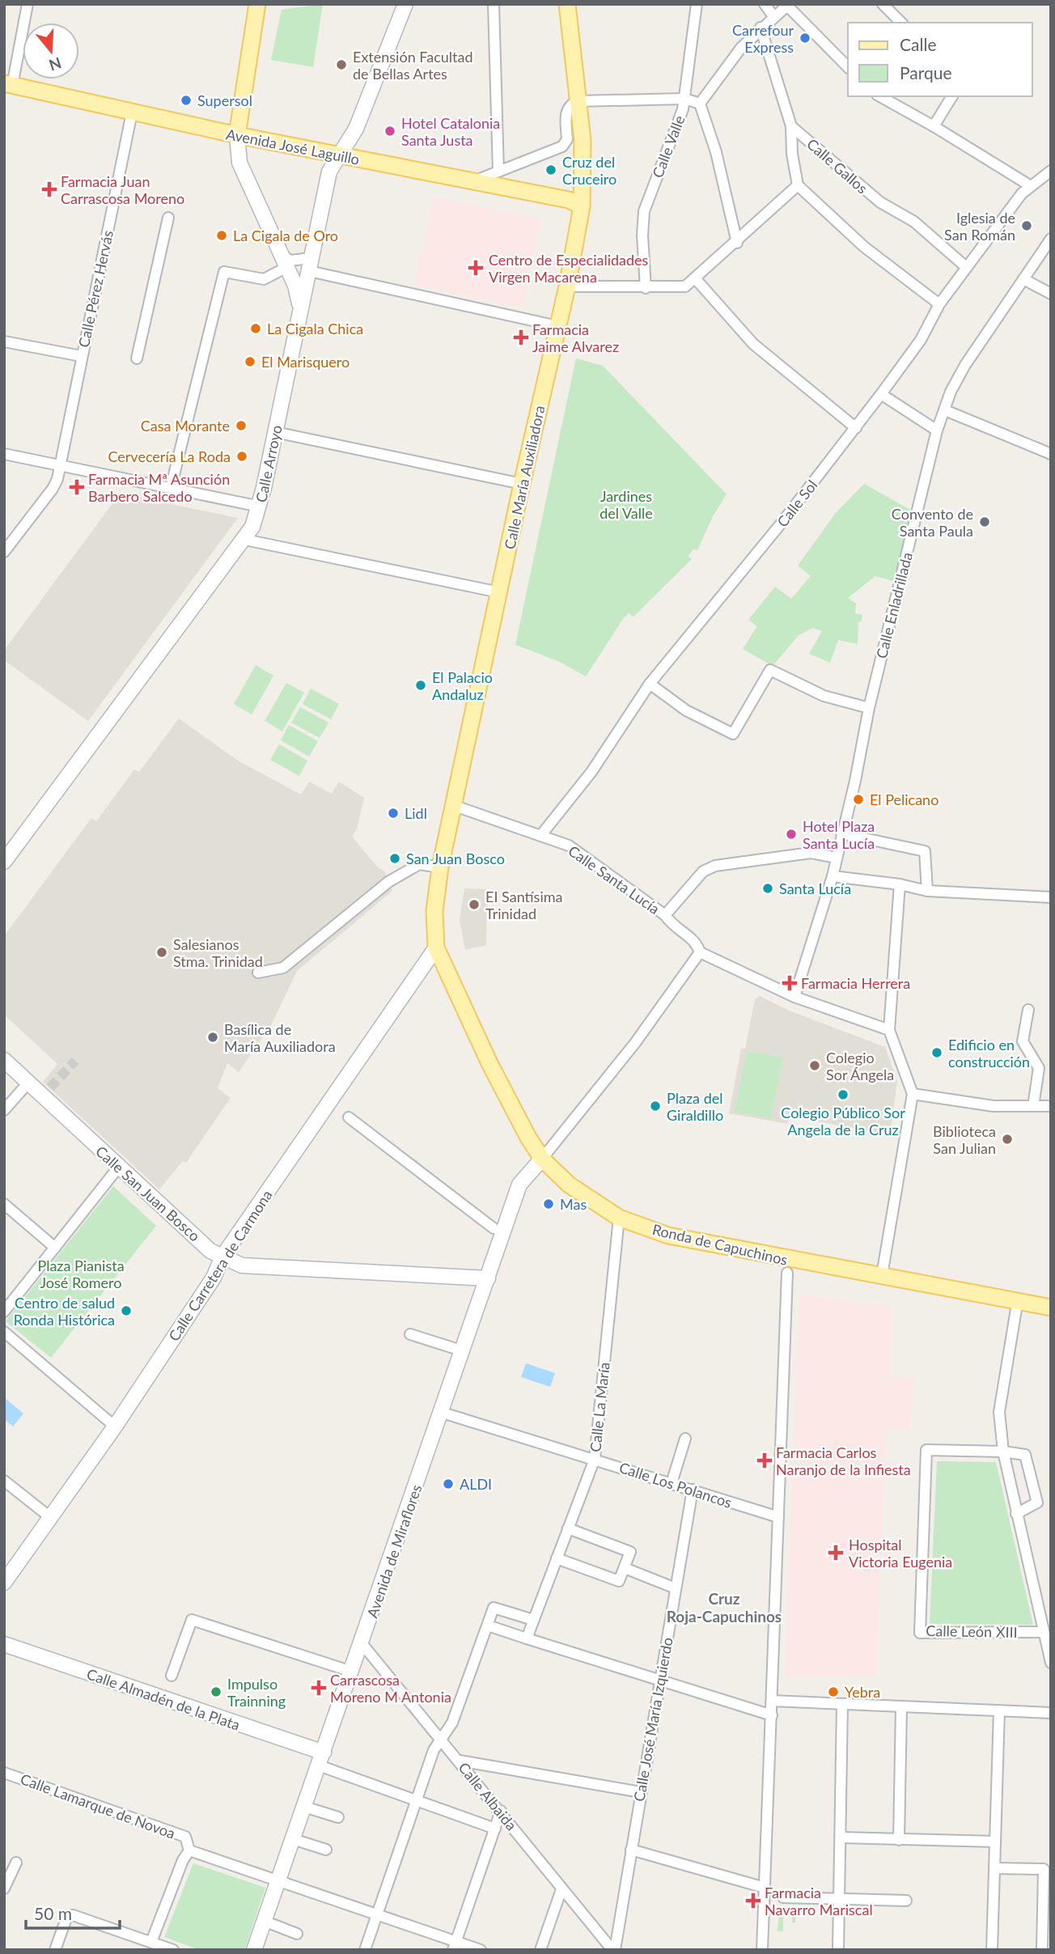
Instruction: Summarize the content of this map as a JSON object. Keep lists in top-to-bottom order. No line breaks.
{"streets":{"main road":["Avenida José Laguillo","Calle Arroyo","Calle María Auxiliadora","Calle San Juan Bosco","Ronda de Capuchinos","Calle Carretera de Carmona","Avenida de Miraflores","Calle Almadén de la Plata"],"street":["Calle Valle","Calle Gallos","Calle Pérez Hervás","Calle Sol","Calle Enladrillada","Calle Santa Lucía","Calle La María","Calle Los Polancos","Calle León XIII","Calle José María Izquierdo","Calle Albaida","Calle Lamarque de Novoa"]},"crossings":[["Avenida José Laguillo","Calle Pérez Hervás"],["Avenida José Laguillo","Calle Arroyo"],["Avenida José Laguillo","Calle María Auxiliadora"],["Calle Gallos","Calle Sol"],["Calle María Auxiliadora","Calle Santa Lucía"],["Calle María Auxiliadora","Ronda de Capuchinos"],["Calle María Auxiliadora","Calle Carretera de Carmona"],["Calle Sol","Calle Santa Lucía"],["Calle Enladrillada","Calle Santa Lucía"],["Calle San Juan Bosco","Calle Carretera de Carmona"],["Calle San Juan Bosco","Avenida de Miraflores"],["Ronda de Capuchinos","Calle Carretera de Carmona"],["Ronda de Capuchinos","Calle La María"],["Ronda de Capuchinos","Avenida de Miraflores"],["Calle La María","Calle Los Polancos"],["Calle Los Polancos","Avenida de Miraflores"],["Calle Los Polancos","Calle José María Izquierdo"],["Avenida de Miraflores","Calle Almadén de la Plata"],["Avenida de Miraflores","Calle Albaida"],["Avenida de Miraflores","Calle Lamarque de Novoa"],["Calle José María Izquierdo","Calle Albaida"]],"districts":["Cruz Roja-Capuchinos"],"parks":["Jardines del Valle","Plaza Pianista José Romero"],"places":{"other":["Carrefour Express","Extensión Facultad de Bellas Artes","Supersol","Hotel Catalonia Santa Justa","Cruz del Cruceiro","Iglesia de San Román","La Cigala de Oro","La Cigala Chica","El Marisquero","Casa Morante","Cervecería La Roda","Convento de Santa Paula","El Palacio Andaluz","El Pelicano","Lidl","Hotel Plaza Santa Lucía","San Juan Bosco","Santa Lucía","EI Santísima Trinidad","Salesianos Stma. Trinidad","Basílica de María Auxiliadora","Edificio en construcción","Colegio Sor Ángela","Colegio Público Sor Angela de la Cruz","Plaza del Giraldillo","Biblioteca San Julian","Mas","Centro de salud Ronda Histórica","ALDI","Impulso Trainning","Yebra"],"health":["Farmacia Juan Carrascosa Moreno","Centro de Especialidades Virgen Macarena","Farmacia Jaime Alvarez","Farmacia Mª Asunción Barbero Salcedo","Farmacia Herrera","Farmacia Carlos Naranjo de la Infiesta","Hospital Victoria Eugenia","Carrascosa Moreno M Antonia","Farmacia Navarro Mariscal"]},"legend":["Calle","Parque"],"scale_bar":"50 m","north":"bottom"}
